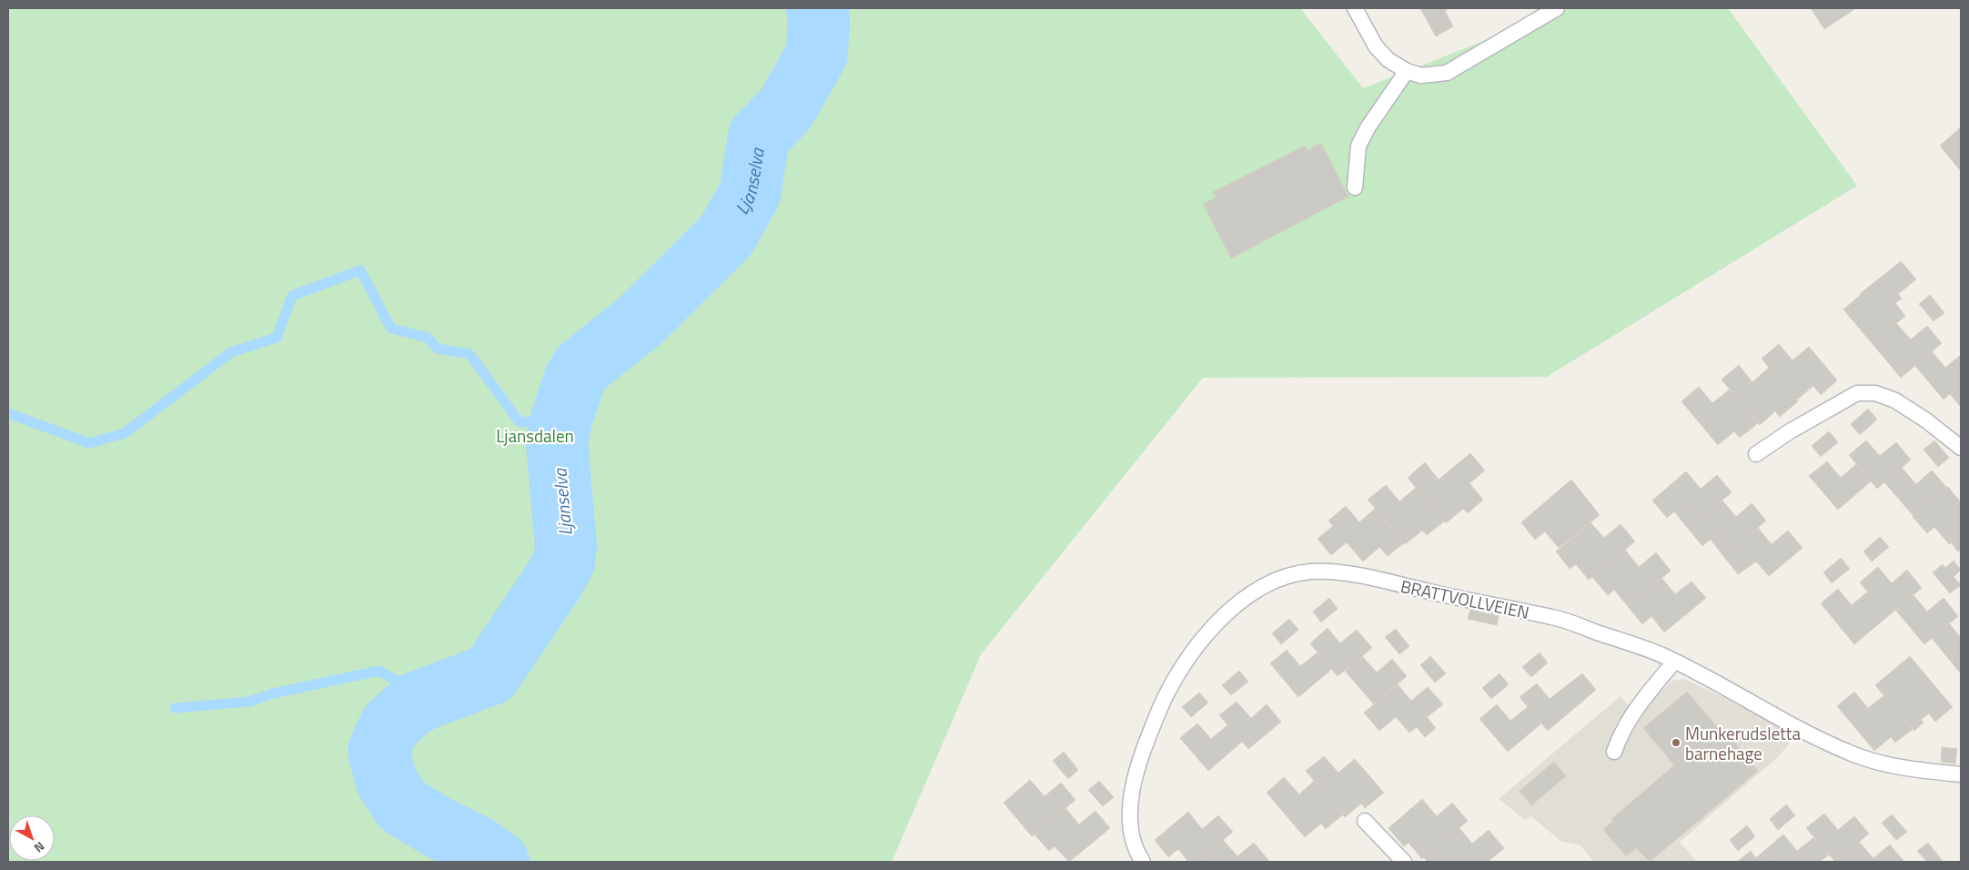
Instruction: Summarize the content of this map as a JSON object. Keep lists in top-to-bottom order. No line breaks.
{"streets":{"lane":["BRATTVOLLVEIEN"]},"water":["Ljanselva"],"parks":["Ljansdalen"],"places":["Munkerudsletta barnehage"],"north":"bottom right"}
